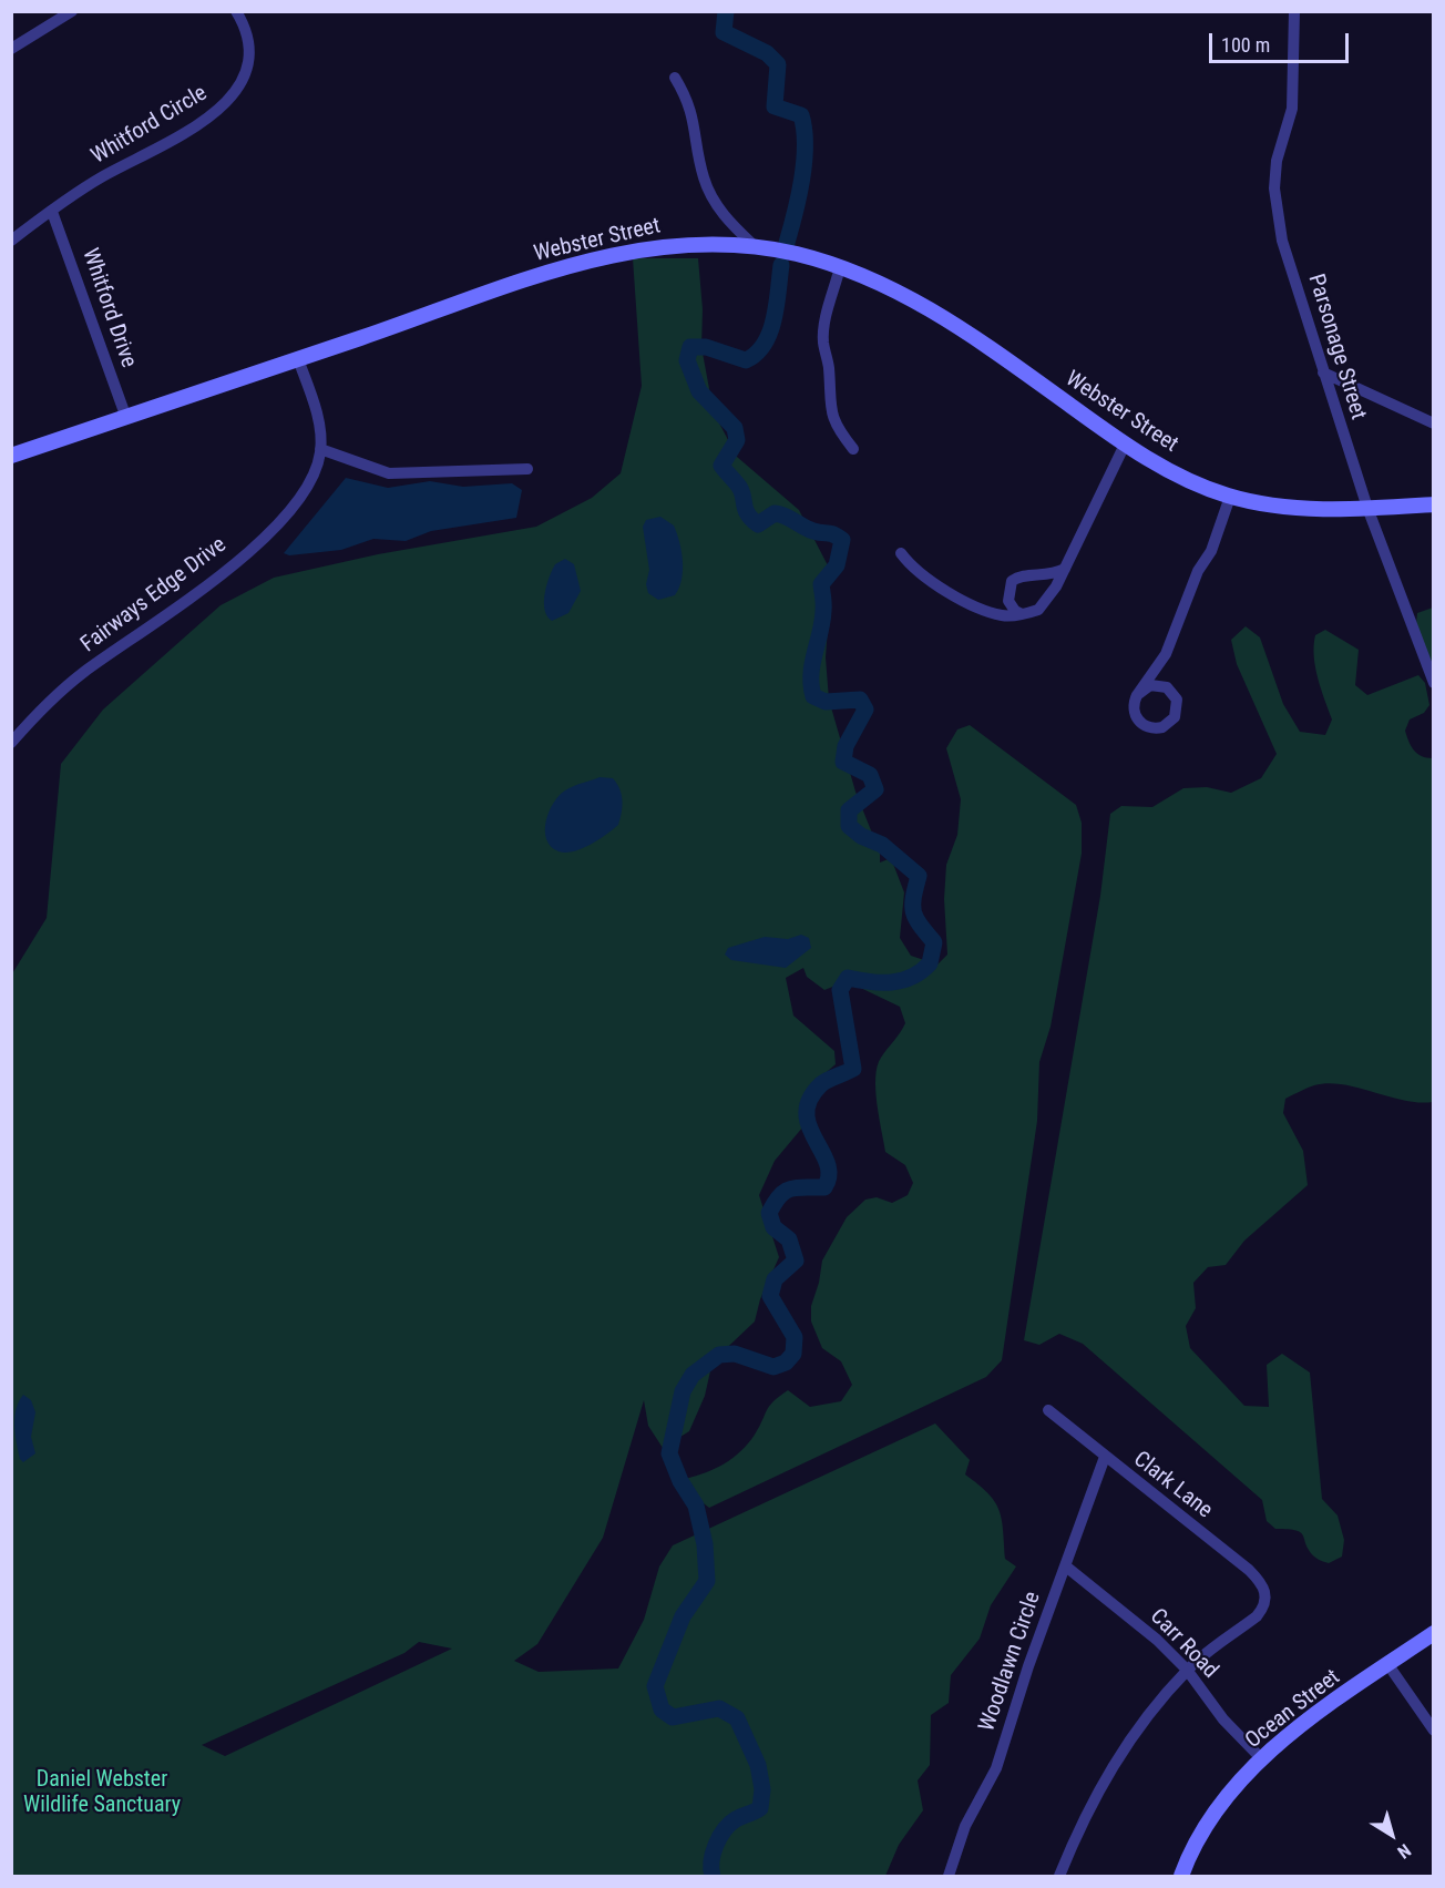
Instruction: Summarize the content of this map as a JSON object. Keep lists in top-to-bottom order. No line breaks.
{"streets":{"street":["Whitford Circle","Webster Street","Whitford Drive","Parsonage Street","Fairways Edge Drive","Clark Lane","Carr Road","Woodlawn Circle","Ocean Street"]},"crossings":[["Whitford Circle","Whitford Drive"],["Webster Street","Whitford Drive"],["Webster Street","Parsonage Street"],["Webster Street","Fairways Edge Drive"],["Clark Lane","Carr Road"],["Clark Lane","Woodlawn Circle"],["Carr Road","Woodlawn Circle"],["Carr Road","Ocean Street"]],"parks":["Daniel Webster Wildlife Sanctuary"],"scale_bar":"100 m","north":"bottom right"}
